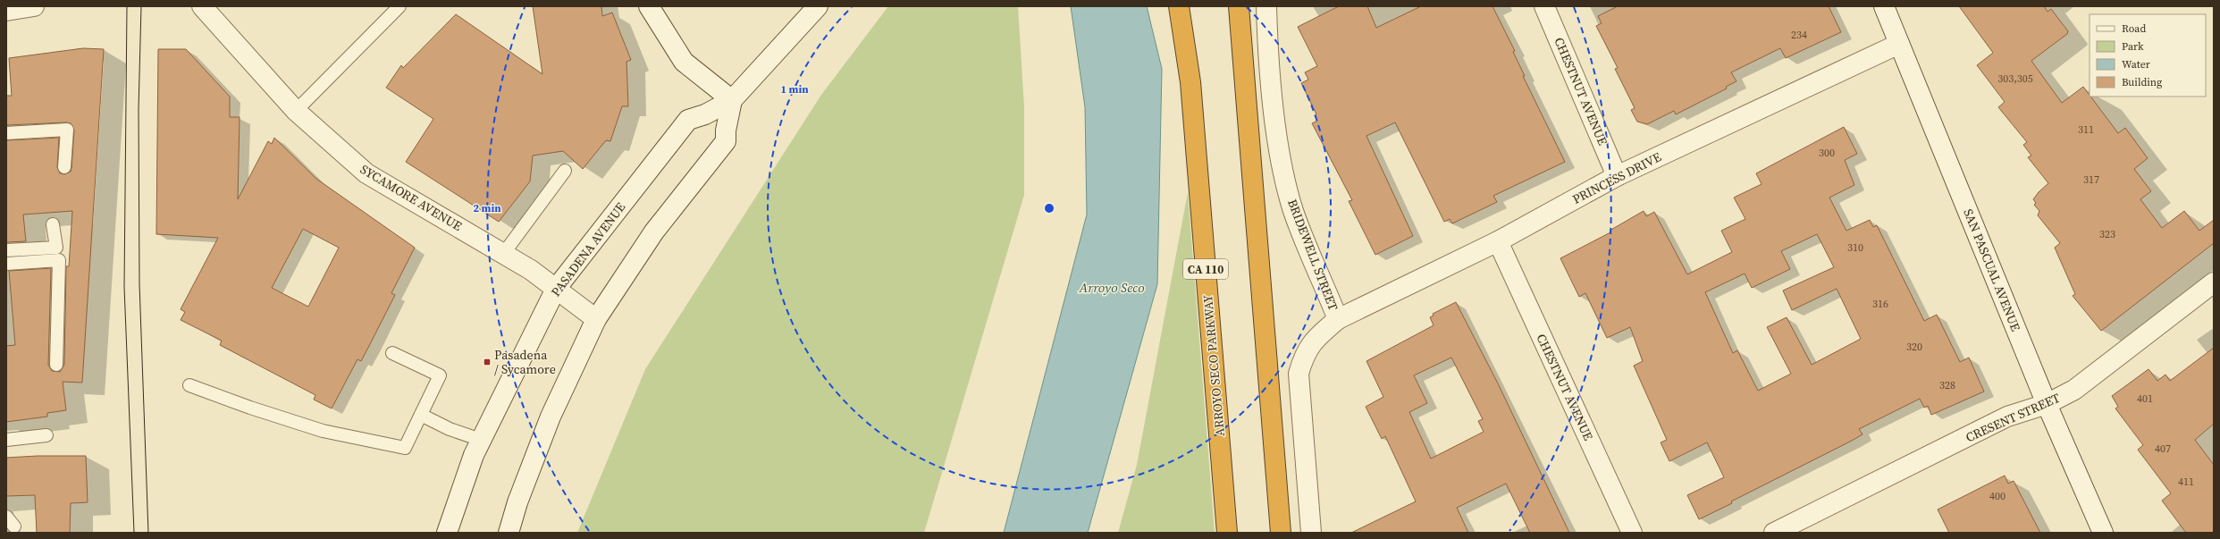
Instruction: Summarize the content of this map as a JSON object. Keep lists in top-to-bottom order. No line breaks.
{"streets":{"highway":["CA 110","ARROYO SECO PARKWAY"],"street":["CHESTNUT AVENUE","PRINCESS DRIVE","SYCAMORE AVENUE","PASADENA AVENUE","BRIDEWELL STREET","SAN PASCUAL AVENUE","CRESENT STREET"]},"crossings":[["CHESTNUT AVENUE","PRINCESS DRIVE"],["PRINCESS DRIVE","BRIDEWELL STREET"],["PRINCESS DRIVE","SAN PASCUAL AVENUE"],["SYCAMORE AVENUE","PASADENA AVENUE"],["SAN PASCUAL AVENUE","CRESENT STREET"]],"water":["Arroyo Seco"],"places":{"transit":["Pasadena / Sycamore"]},"house_numbers":["234","303,305","311","300","317","323","310","316","320","328","401","407","411","400"],"legend":["Road","Park","Water","Building"],"rings":["1 min","2 min"]}
